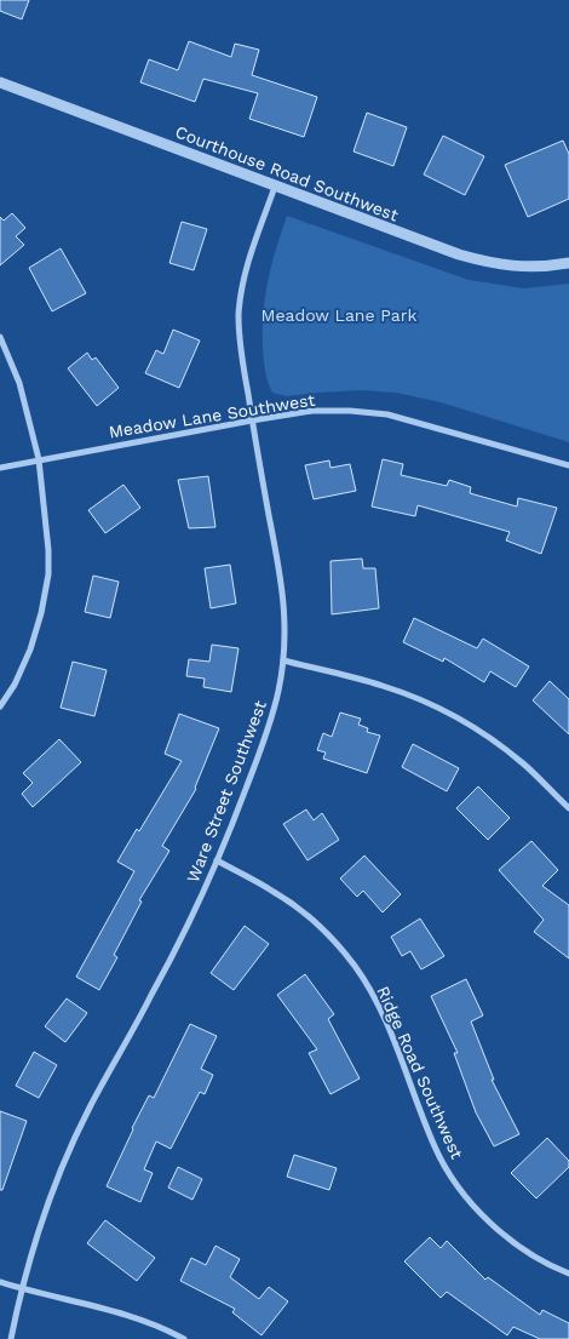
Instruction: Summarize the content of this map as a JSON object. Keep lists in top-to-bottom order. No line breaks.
{"streets":{"street":["Courthouse Road Southwest","Meadow Lane Southwest","Ware Street Southwest","Ridge Road Southwest"]},"crossings":[["Courthouse Road Southwest","Ware Street Southwest"],["Meadow Lane Southwest","Ware Street Southwest"],["Ware Street Southwest","Ridge Road Southwest"]],"parks":["Meadow Lane Park"]}
